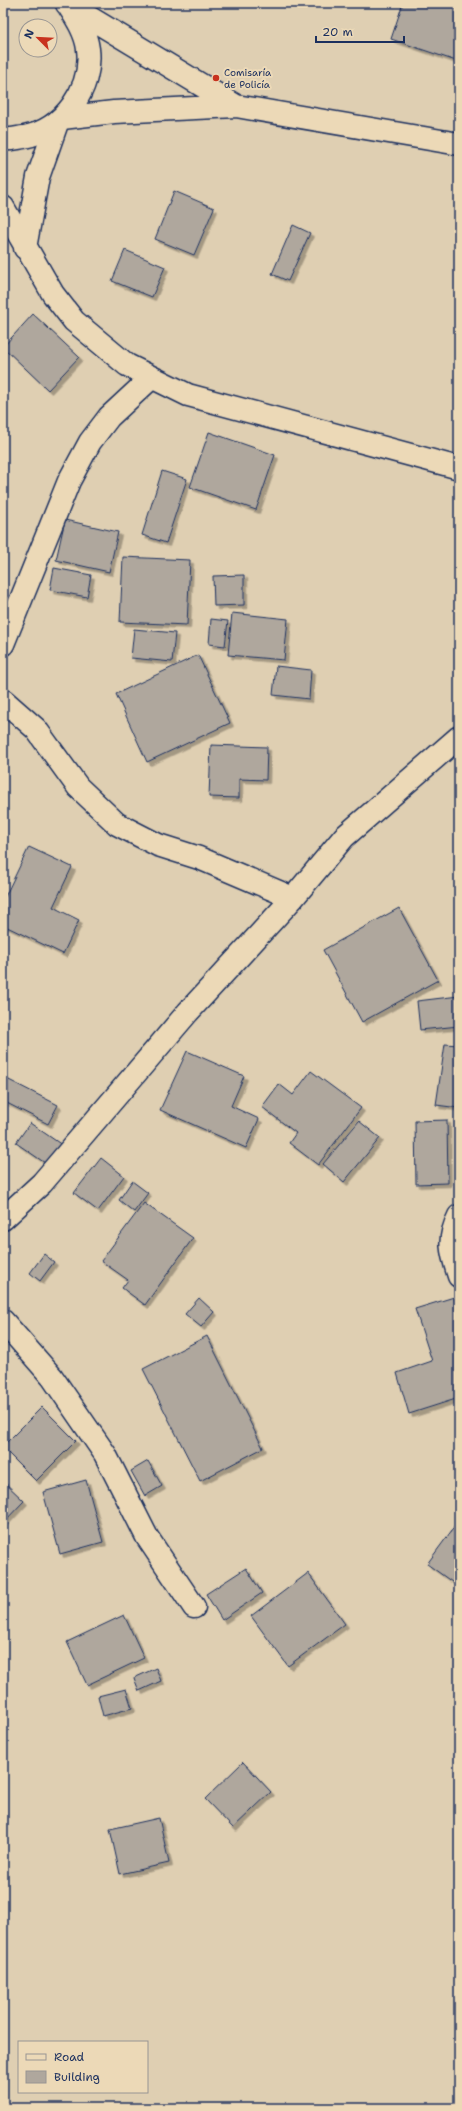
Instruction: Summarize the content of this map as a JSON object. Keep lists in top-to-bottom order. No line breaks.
{"places":["Comisaría de Policía"],"legend":["Road","Building"],"scale_bar":"20 m","north":"top left"}
